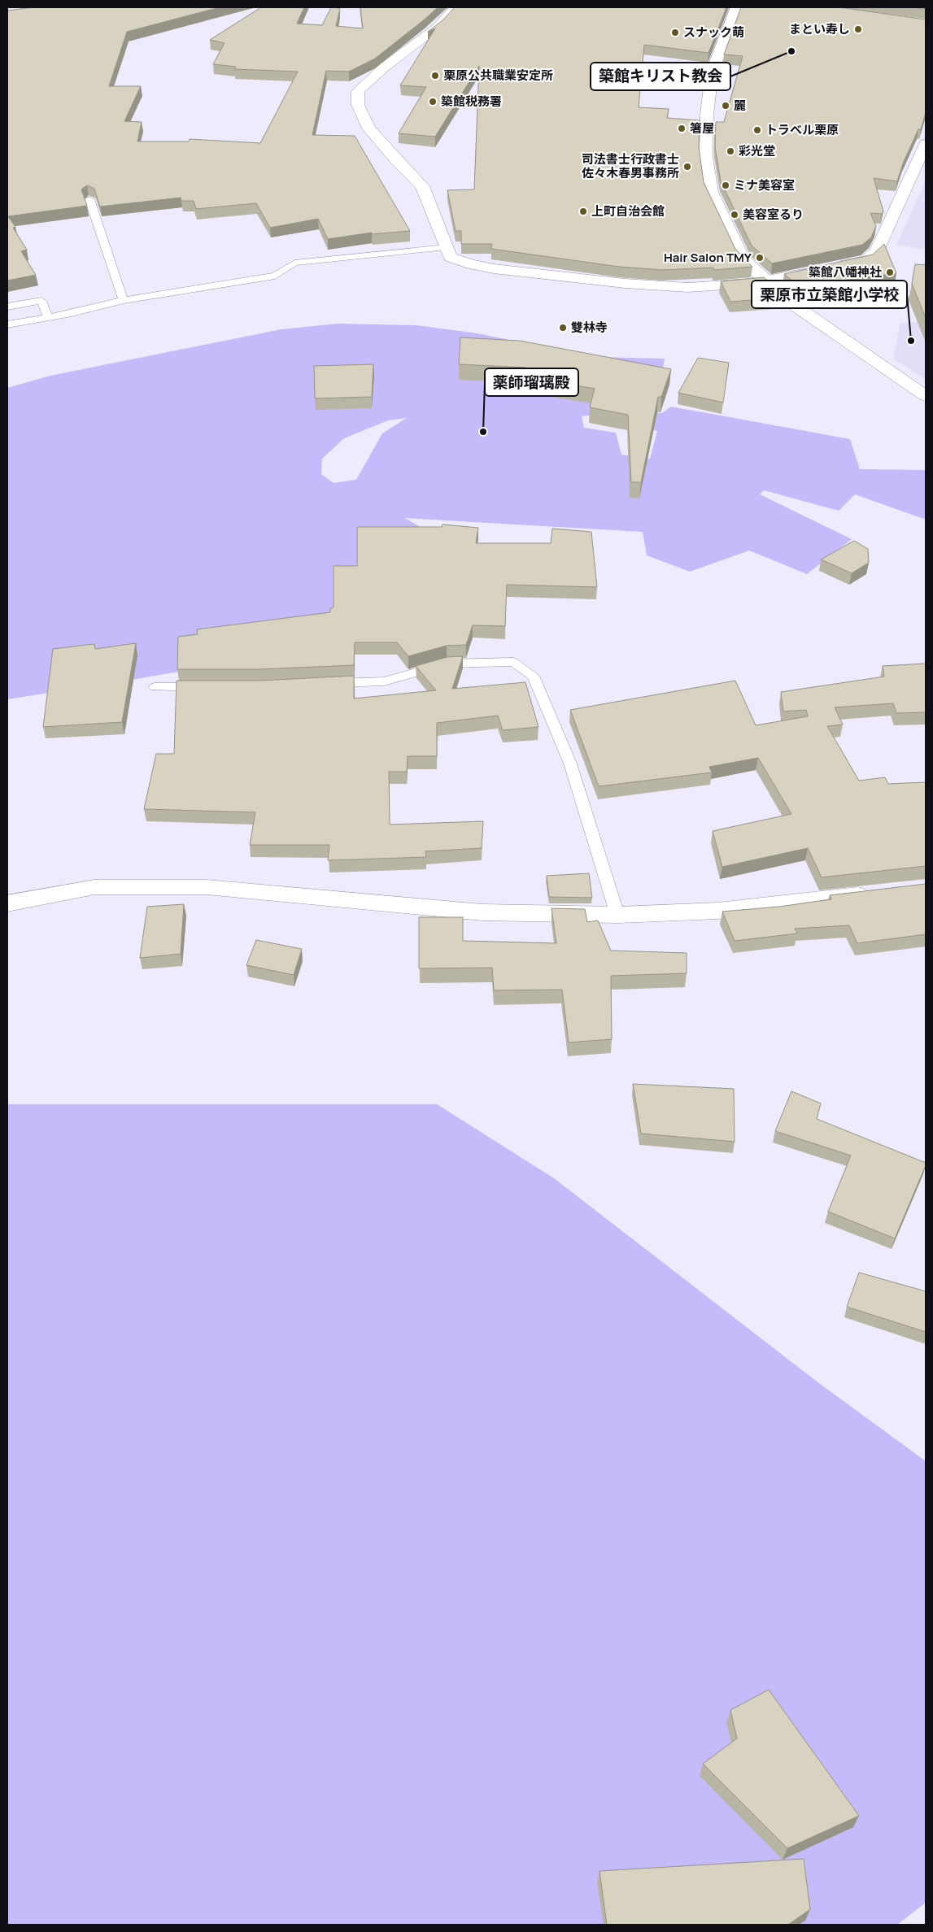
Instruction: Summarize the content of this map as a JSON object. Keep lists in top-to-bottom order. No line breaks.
{"places":["まとい寿し","スナック萌","築館キリスト教会","栗原公共職業安定所","築館税務署","麗","箸屋","トラベル栗原","彩光堂","司法書士行政書士 佐々木春男事務所","ミナ美容室","上町自治会館","美容室るり","Hair Salon TMY","築館八幡神社","雙林寺","栗原市立築館小学校","薬師瑠璃殿"]}
